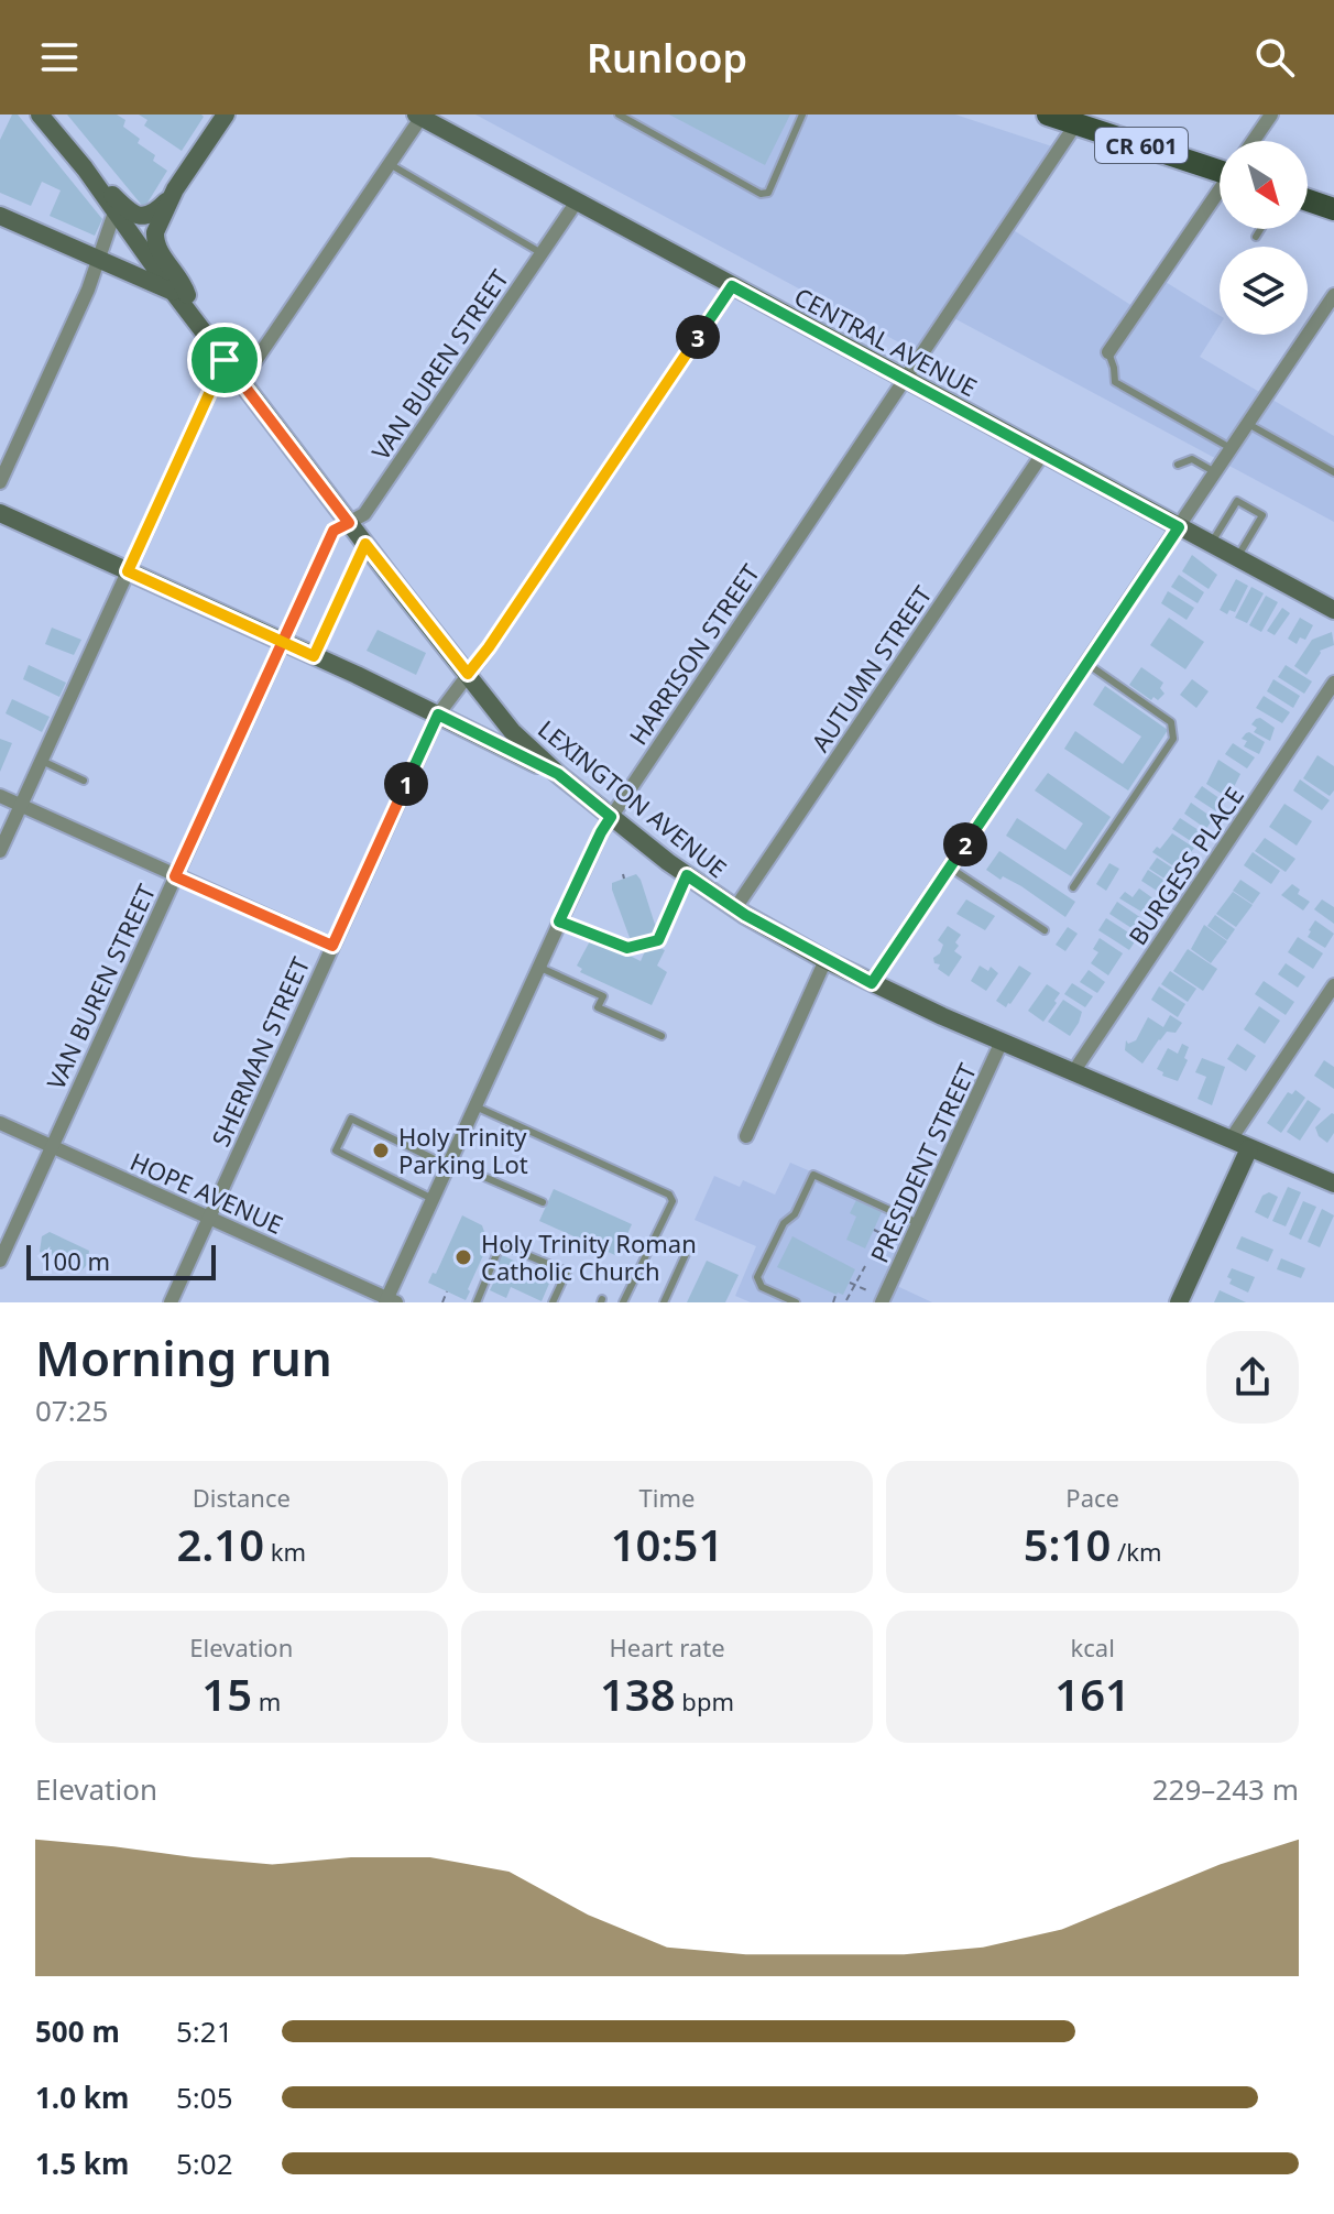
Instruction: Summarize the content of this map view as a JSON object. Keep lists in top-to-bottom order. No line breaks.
{"streets":{"main road":["CR 601","CENTRAL AVENUE","LEXINGTON AVENUE"],"street":["VAN BUREN STREET","HARRISON STREET","AUTUMN STREET","BURGESS PLACE","SHERMAN STREET","PRESIDENT STREET","HOPE AVENUE"]},"crossings":[["CR 601","HARRISON STREET"],["CENTRAL AVENUE","VAN BUREN STREET"],["CENTRAL AVENUE","HARRISON STREET"],["CENTRAL AVENUE","AUTUMN STREET"],["CENTRAL AVENUE","SHERMAN STREET"],["VAN BUREN STREET","LEXINGTON AVENUE"],["VAN BUREN STREET","HOPE AVENUE"],["HARRISON STREET","LEXINGTON AVENUE"],["HARRISON STREET","HOPE AVENUE"],["AUTUMN STREET","LEXINGTON AVENUE"],["LEXINGTON AVENUE","BURGESS PLACE"],["LEXINGTON AVENUE","SHERMAN STREET"],["LEXINGTON AVENUE","PRESIDENT STREET"],["SHERMAN STREET","HOPE AVENUE"]],"places":["Holy Trinity Parking Lot","Holy Trinity Roman Catholic Church"],"scale_bar":"100 m","north":"bottom right","page":{"header":"Runloop","pins":["3","1","2"],"scale":"100 m","heading":["Morning run","07:25"],"stats":[["Distance","2.10 km"],["Time","10:51"],["Pace","5:10 /km"],["Elevation","15 m"],["Heart rate","138 bpm"],["kcal","161"]],"chart":["Elevation","229–243 m"],"list":[{"name":"500 m","note":"5:21"},{"name":"1.0 km","note":"5:05"},{"name":"1.5 km","note":"5:02"}]}}
